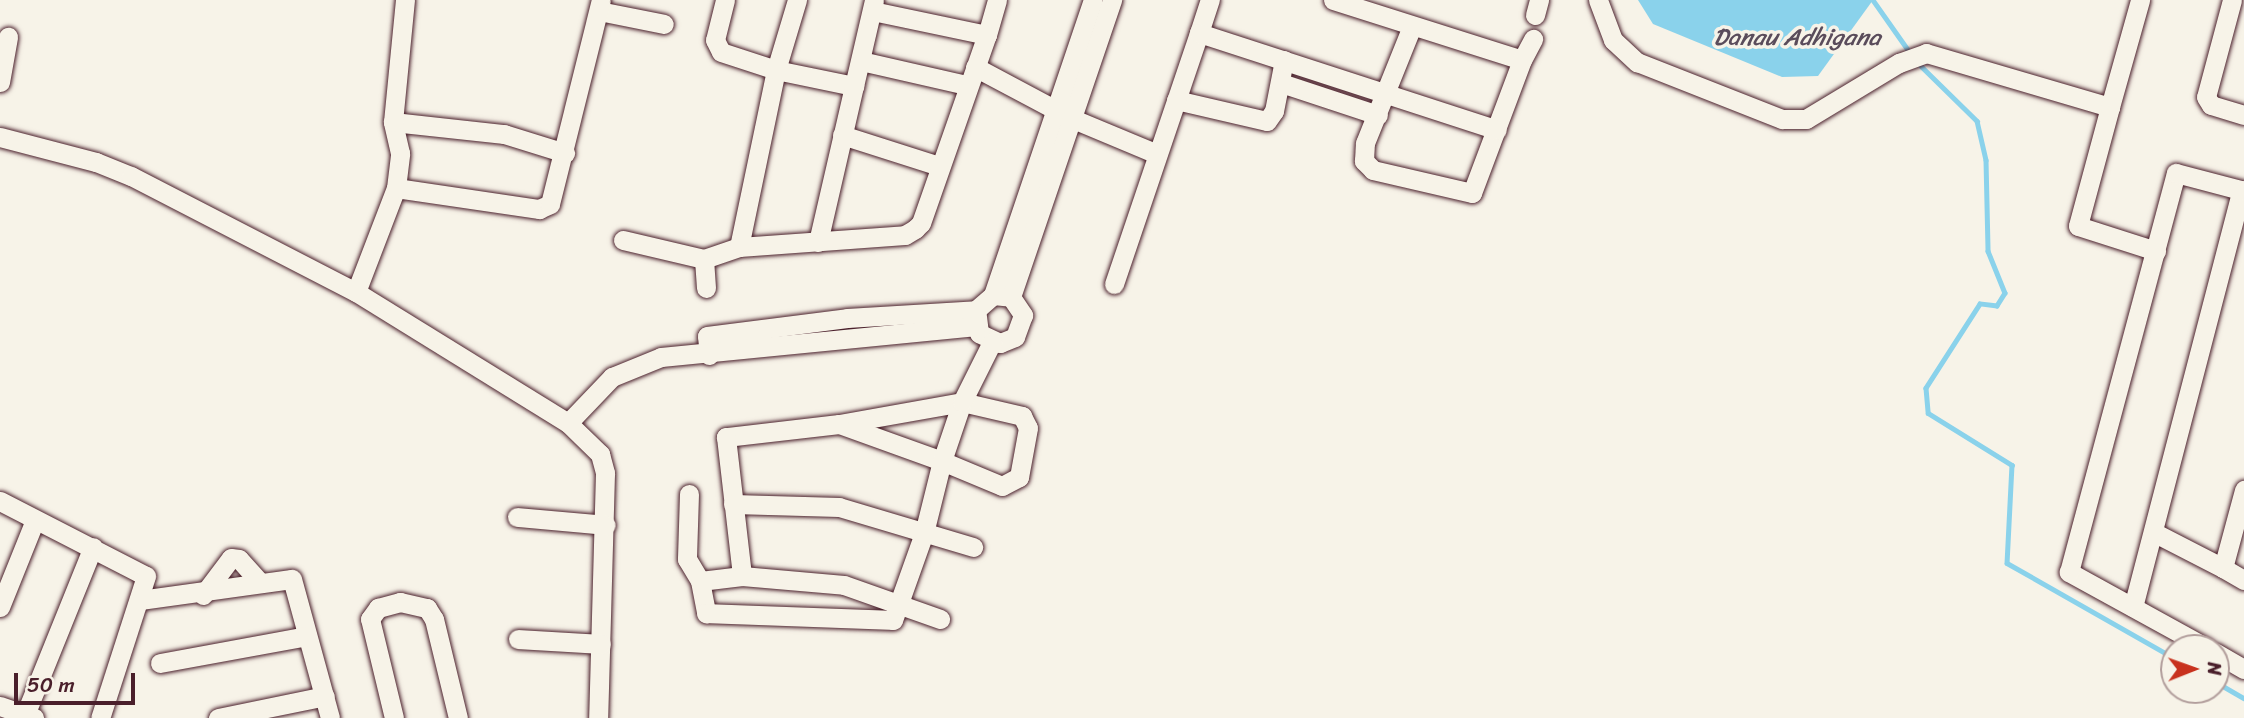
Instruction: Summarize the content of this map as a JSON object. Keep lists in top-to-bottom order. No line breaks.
{"water":["Danau Adhigana"],"scale_bar":"50 m","north":"right"}
